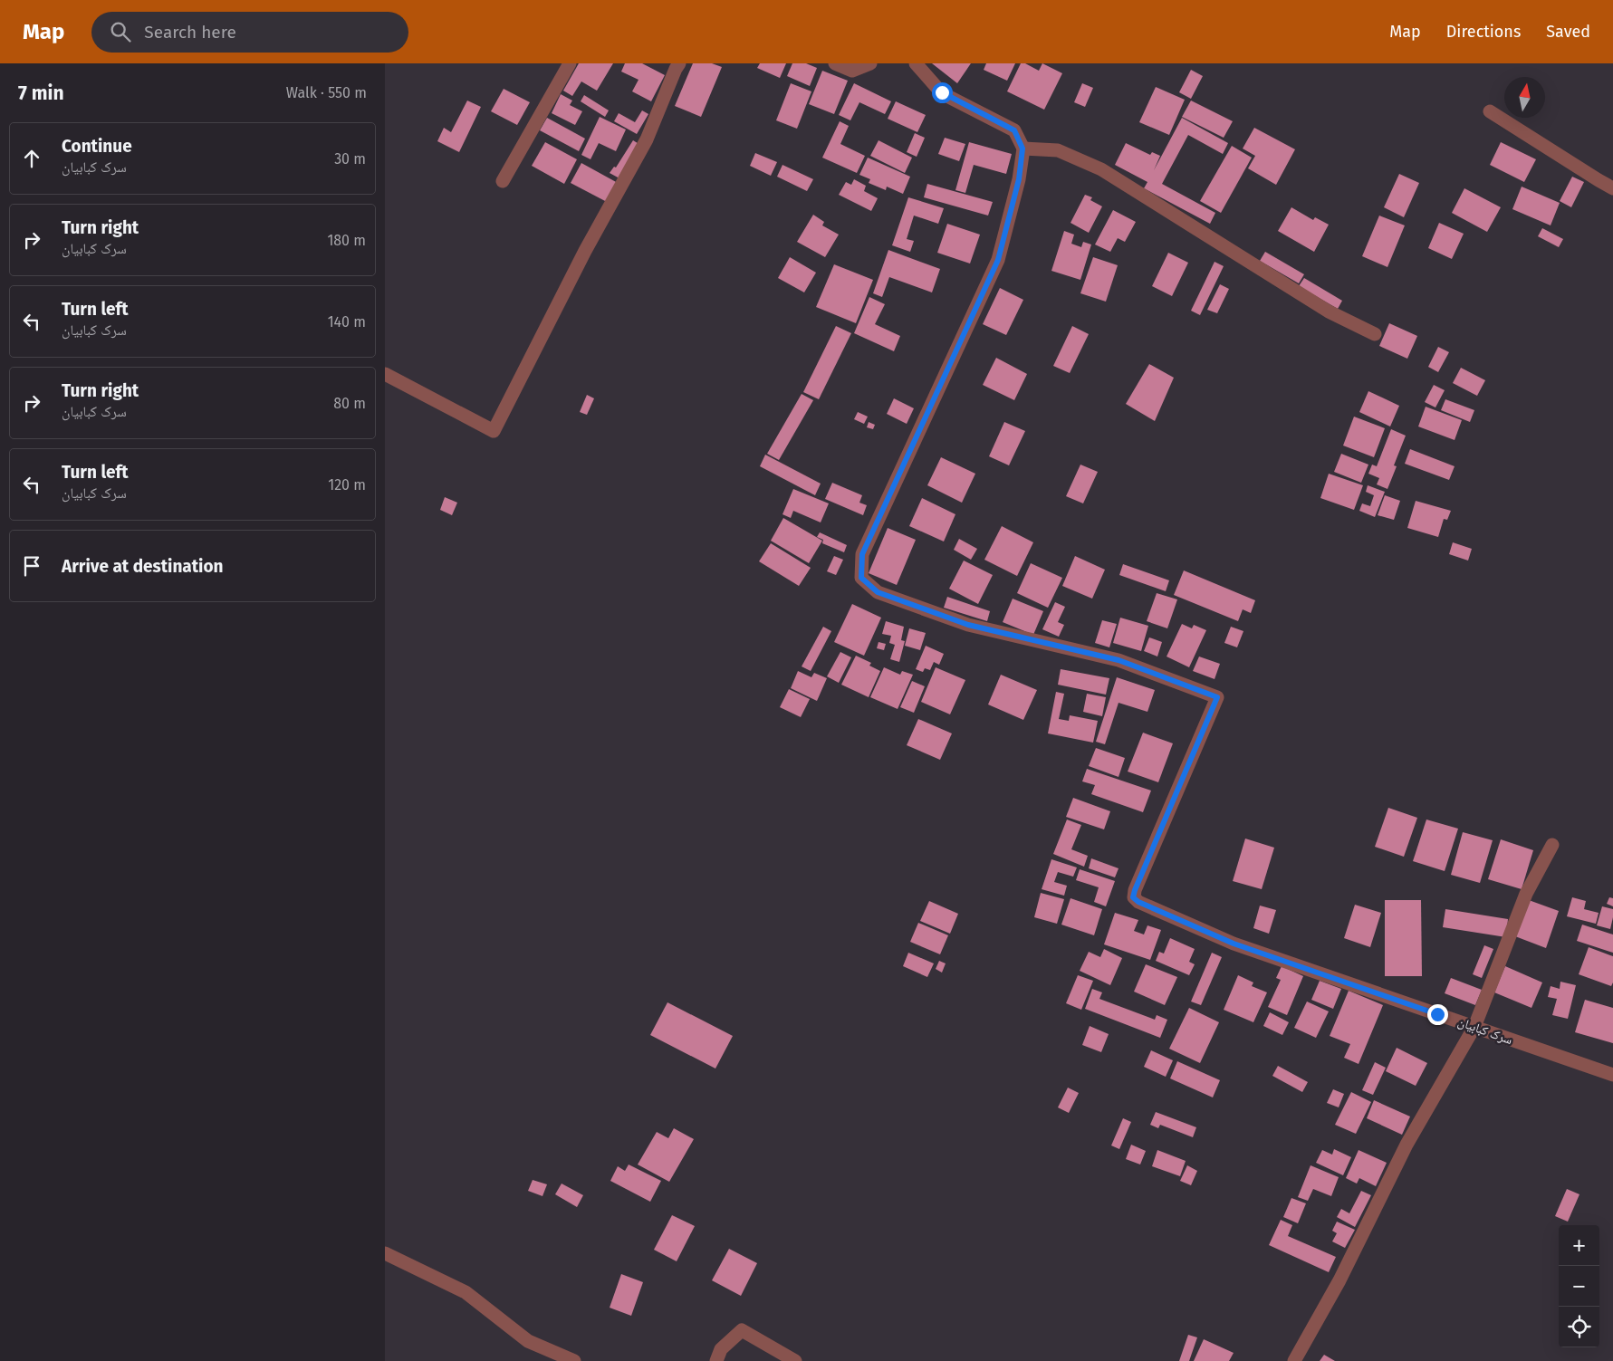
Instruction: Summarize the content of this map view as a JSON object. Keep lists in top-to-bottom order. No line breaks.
{"streets":{"street":["سرک کبابیان"]},"north":"top","page":{"header":"Map","search":"Search here","nav":["Map","Directions","Saved"],"heading":["7 min","Walk · 550 m"],"list":[["Continue","سرک کبابیان","30 m"],["Turn right","سرک کبابیان","180 m"],["Turn left","سرک کبابیان","140 m"],["Turn right","سرک کبابیان","80 m"],["Turn left","سرک کبابیان","120 m"],"Arrive at destination"],"map_buttons":["+","−"]}}
